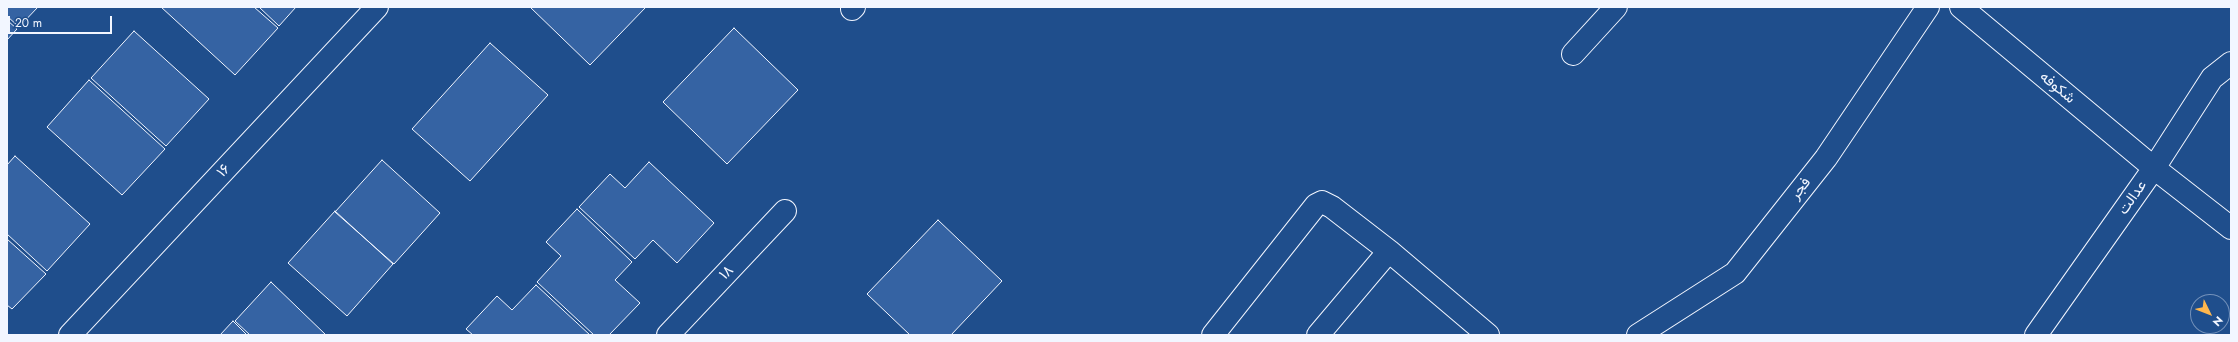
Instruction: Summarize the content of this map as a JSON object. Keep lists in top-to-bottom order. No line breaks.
{"streets":{"street":["شکوفه","۱۶","فجر","عدالت","۱۸"]},"crossings":[["شکوفه","عدالت"]],"scale_bar":"20 m","north":"bottom right"}
